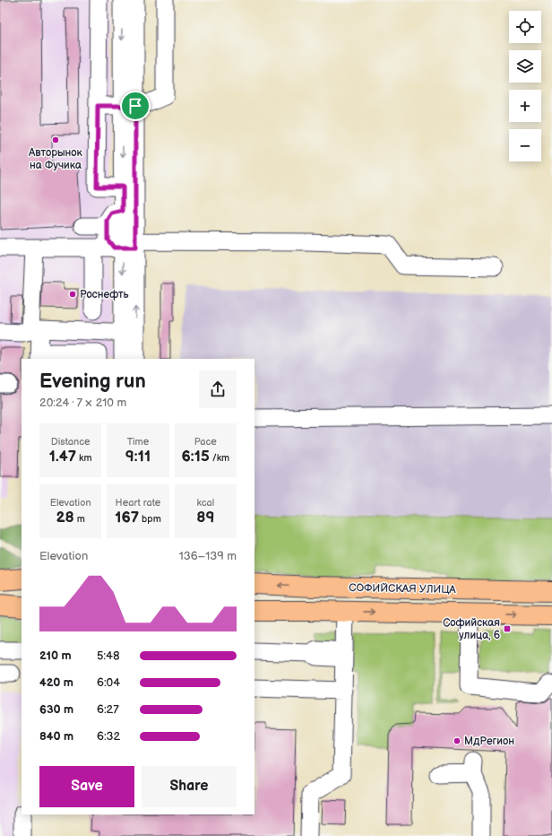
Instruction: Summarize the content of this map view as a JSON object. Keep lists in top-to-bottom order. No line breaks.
{"streets":{"main road":["СОФИЙСКАЯ УЛИЦА"]},"places":{"other":["Авторынок на Фучика","Роснефть","МдРегион"],"transit":["Софийская улица, 6"]},"page":{"map_buttons":["+","−"],"heading":["Evening run","20:24 · 7 × 210 m"],"stats":[["Distance","1.47 km"],["Time","9:11"],["Pace","6:15 /km"],["Elevation","28 m"],["Heart rate","167 bpm"],["kcal","89"]],"chart":["Elevation","136–139 m"],"list":[{"name":"210 m","note":"5:48"},{"name":"420 m","note":"6:04"},{"name":"630 m","note":"6:27"},{"name":"840 m","note":"6:32"}],"buttons":["Save","Share"]}}
